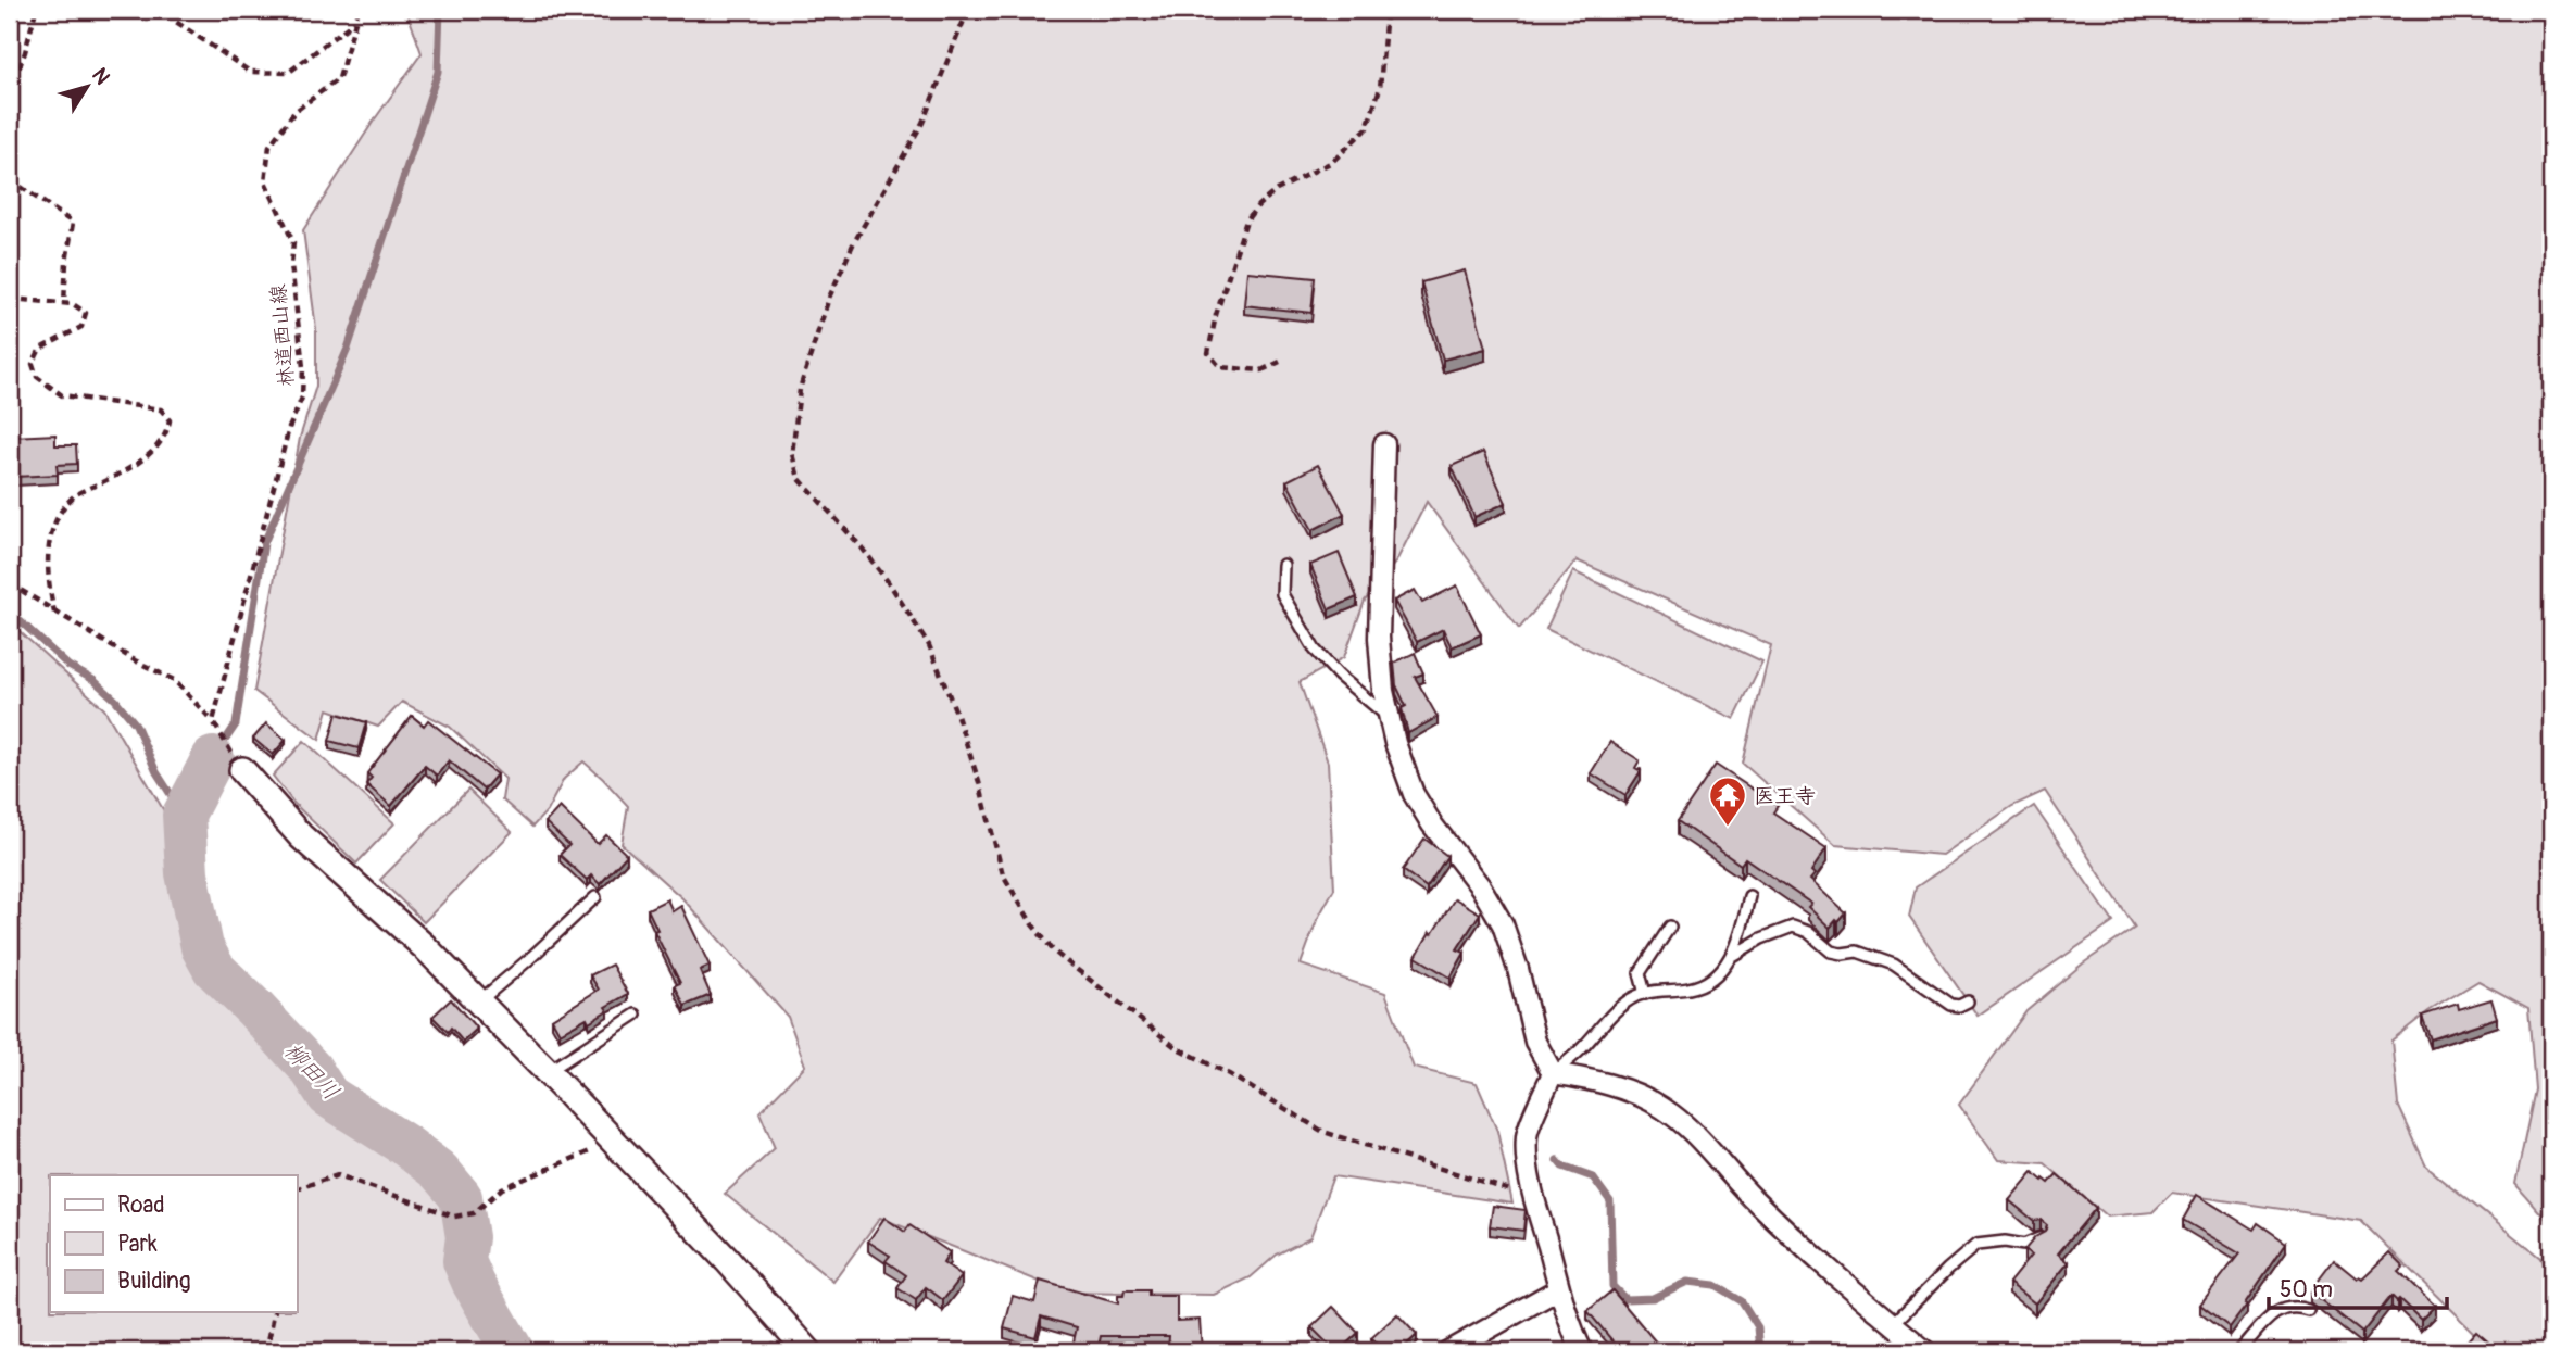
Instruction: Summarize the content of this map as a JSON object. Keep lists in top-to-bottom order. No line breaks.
{"streets":{"path":["林道西山線"]},"water":["柳田川"],"places":{"temple":["医王寺"]},"legend":["Road","Park","Building"],"scale_bar":"50 m","north":"top right"}
